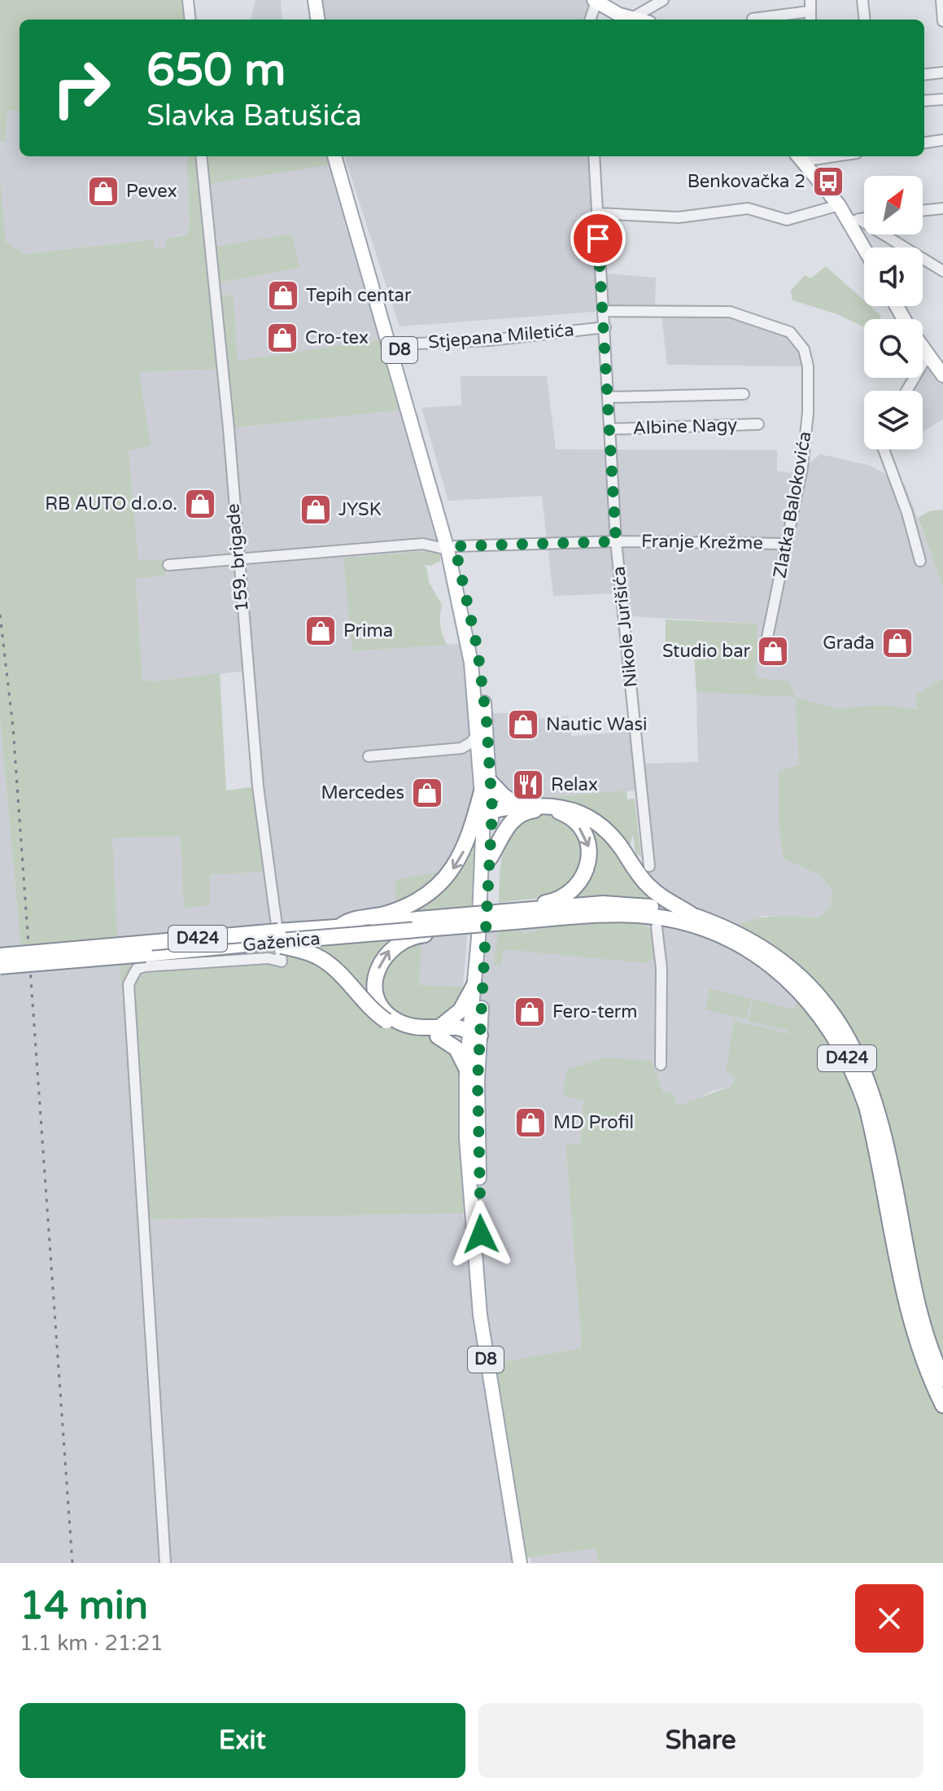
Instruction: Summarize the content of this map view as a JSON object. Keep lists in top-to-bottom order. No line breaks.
{"streets":{"highway":["D424","Gaženica"],"main road":["D8"],"street":["Stjepana Miletića","Albine Nagy","Zlatka Balokovića","Franje Krežme","159. brigade","Nikole Jurišića"]},"crossings":[["Stjepana Miletića","D8"],["Stjepana Miletića","Nikole Jurišića"],["D8","Franje Krežme"],["Albine Nagy","Nikole Jurišića"],["Zlatka Balokovića","Franje Krežme"],["Zlatka Balokovića","Nikole Jurišića"],["Franje Krežme","159. brigade"],["Franje Krežme","Nikole Jurišića"],["D424","Gaženica"]],"places":{"bus stop":["Benkovačka 2"],"shop":["Pevex","Tepih centar","Cro-tex","RB AUTO d.o.o.","JYSK","Prima","Građa","Studio bar","Nautic Wasi","Mercedes","Fero-term","MD Profil"],"restaurant":["Relax"]},"north":"top right","page":{"turn":["650 m","Slavka Batušića"],"heading":["14 min","1.1 km · 21:21"],"buttons":["Exit","Share"]}}
